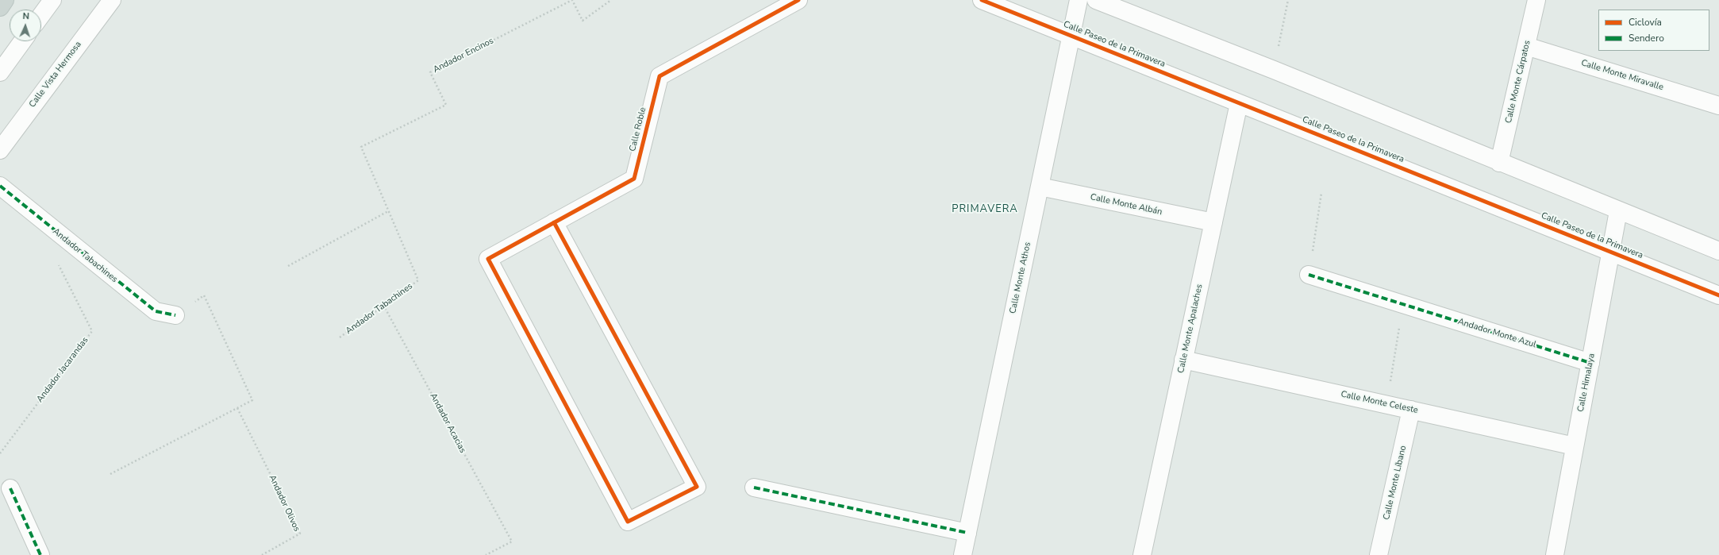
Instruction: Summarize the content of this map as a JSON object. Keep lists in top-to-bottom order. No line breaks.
{"streets":{"street":["Calle Paseo de la Primavera","Calle Vista Hermosa","Calle Monte Miravalle","Calle Monte Cárpatos","Calle Roble","Calle Monte Albán","Andador Tabachines","Calle Monte Athos","Calle Monte Apalaches","Andador Monte Azul","Calle Himalaya","Calle Monte Celeste","Calle Monte Líbano"],"path":["Andador Encinos","Andador Jacarandas","Andador Acacias","Andador Olivos"]},"crossings":[["Calle Paseo de la Primavera","Calle Monte Athos"],["Calle Paseo de la Primavera","Calle Monte Apalaches"],["Calle Paseo de la Primavera","Calle Himalaya"],["Andador Encinos","Andador Tabachines"],["Calle Monte Miravalle","Calle Monte Cárpatos"],["Calle Monte Albán","Calle Monte Athos"],["Calle Monte Albán","Calle Monte Apalaches"],["Andador Tabachines","Andador Acacias"],["Calle Monte Apalaches","Calle Monte Celeste"],["Andador Monte Azul","Calle Himalaya"],["Calle Himalaya","Calle Monte Celeste"],["Calle Monte Celeste","Calle Monte Líbano"]],"districts":["PRIMAVERA"],"legend":["Ciclovía","Sendero"],"north":"top"}
